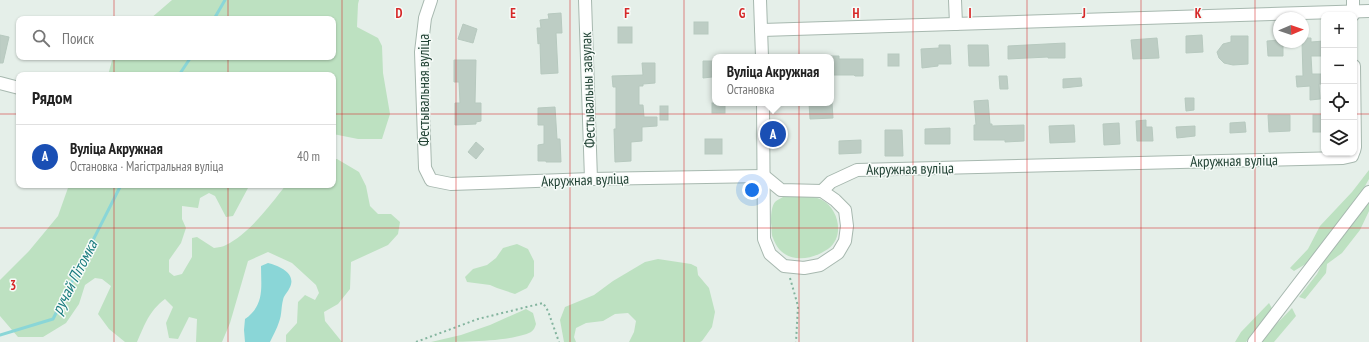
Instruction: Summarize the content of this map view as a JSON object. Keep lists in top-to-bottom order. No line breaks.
{"streets":{"street":["Фестывальная вуліца","Фестывальны завулак","Акружная вуліца"]},"crossings":[["Фестывальная вуліца","Акружная вуліца"],["Фестывальны завулак","Акружная вуліца"]],"water":["ручай Пітомка"],"north":"right","page":{"map_buttons":["+","−"],"search":"Поиск","popup":["Вуліца Акружная","Остановка"],"heading":"Рядом","pins":"A","list":[{"mark":"A","name":"Вуліца Акружная","note":"Остановка · Магістральная вуліца","value":"40 m"}]},"grid":{"columns":["D","E","F","G","H","I","J","K"],"rows":["3"]}}
